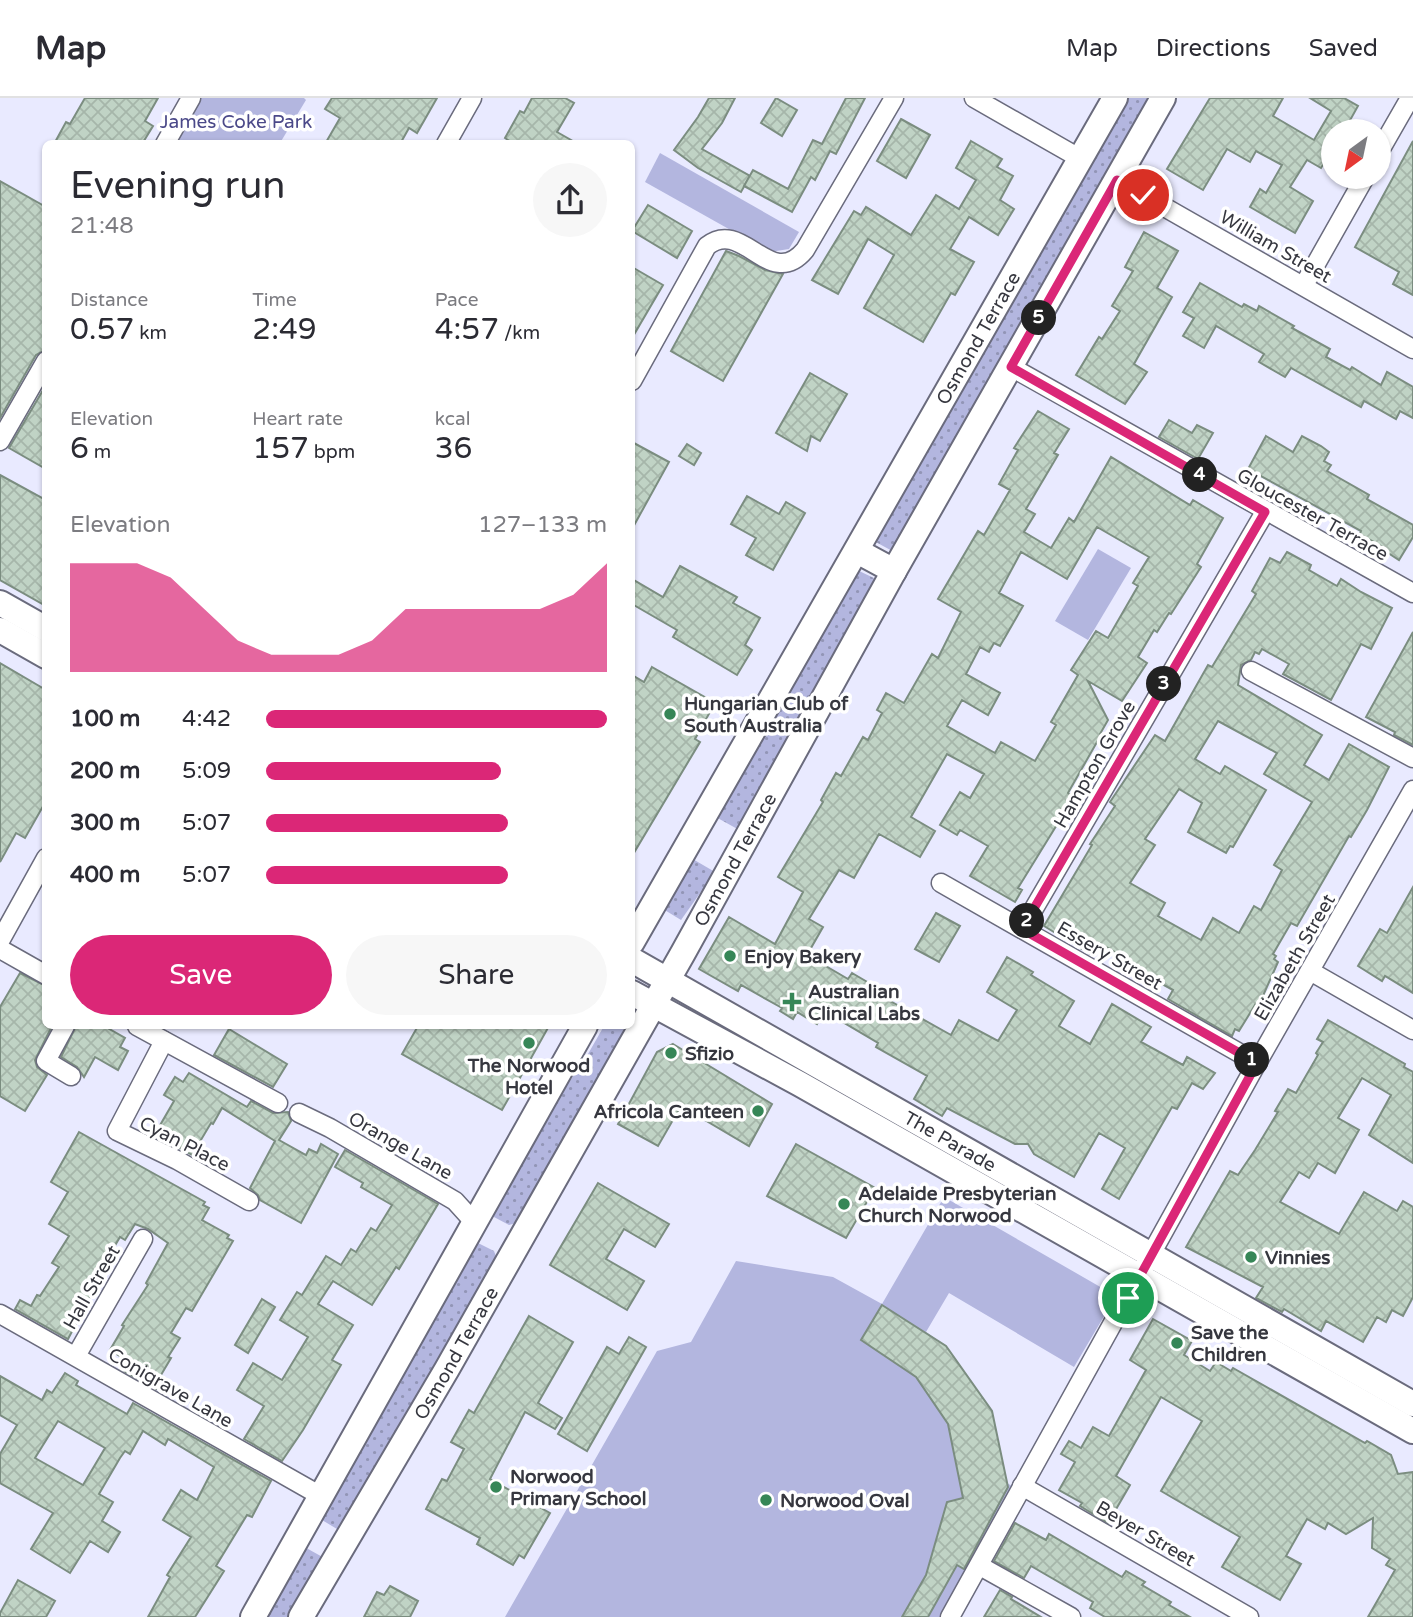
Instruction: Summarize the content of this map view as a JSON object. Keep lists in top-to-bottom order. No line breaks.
{"streets":{"street":["William Street","Osmond Terrace","Gloucester Terrace","Hampton Grove","Essery Street","Elizabeth Street","The Parade","Cyan Place","Orange Lane","Hall Street","Conigrave Lane","Beyer Street"]},"crossings":[["William Street","Osmond Terrace"],["Osmond Terrace","Gloucester Terrace"],["Osmond Terrace","The Parade"],["Gloucester Terrace","Hampton Grove"],["Hampton Grove","Essery Street"],["Essery Street","Elizabeth Street"],["Elizabeth Street","The Parade"],["Elizabeth Street","Beyer Street"],["Hall Street","Conigrave Lane"]],"parks":["James Coke Park"],"places":{"other":["Hungarian Club of South Australia","Enjoy Bakery","The Norwood Hotel","Sfizio","Africola Canteen","Adelaide Presbyterian Church Norwood","Vinnies","Save the Children","Norwood Primary School","Norwood Oval"],"health":["Australian Clinical Labs"]},"north":"bottom left","page":{"header":"Map","nav":["Map","Directions","Saved"],"heading":["Evening run","21:48"],"stats":[["Distance","0.57 km"],["Time","2:49"],["Pace","4:57 /km"],["Elevation","6 m"],["Heart rate","157 bpm"],["kcal","36"]],"pins":["5","4","3","2","1"],"chart":["Elevation","127–133 m"],"list":[{"name":"100 m","note":"4:42"},{"name":"200 m","note":"5:09"},{"name":"300 m","note":"5:07"},{"name":"400 m","note":"5:07"}],"buttons":["Save","Share"]}}
